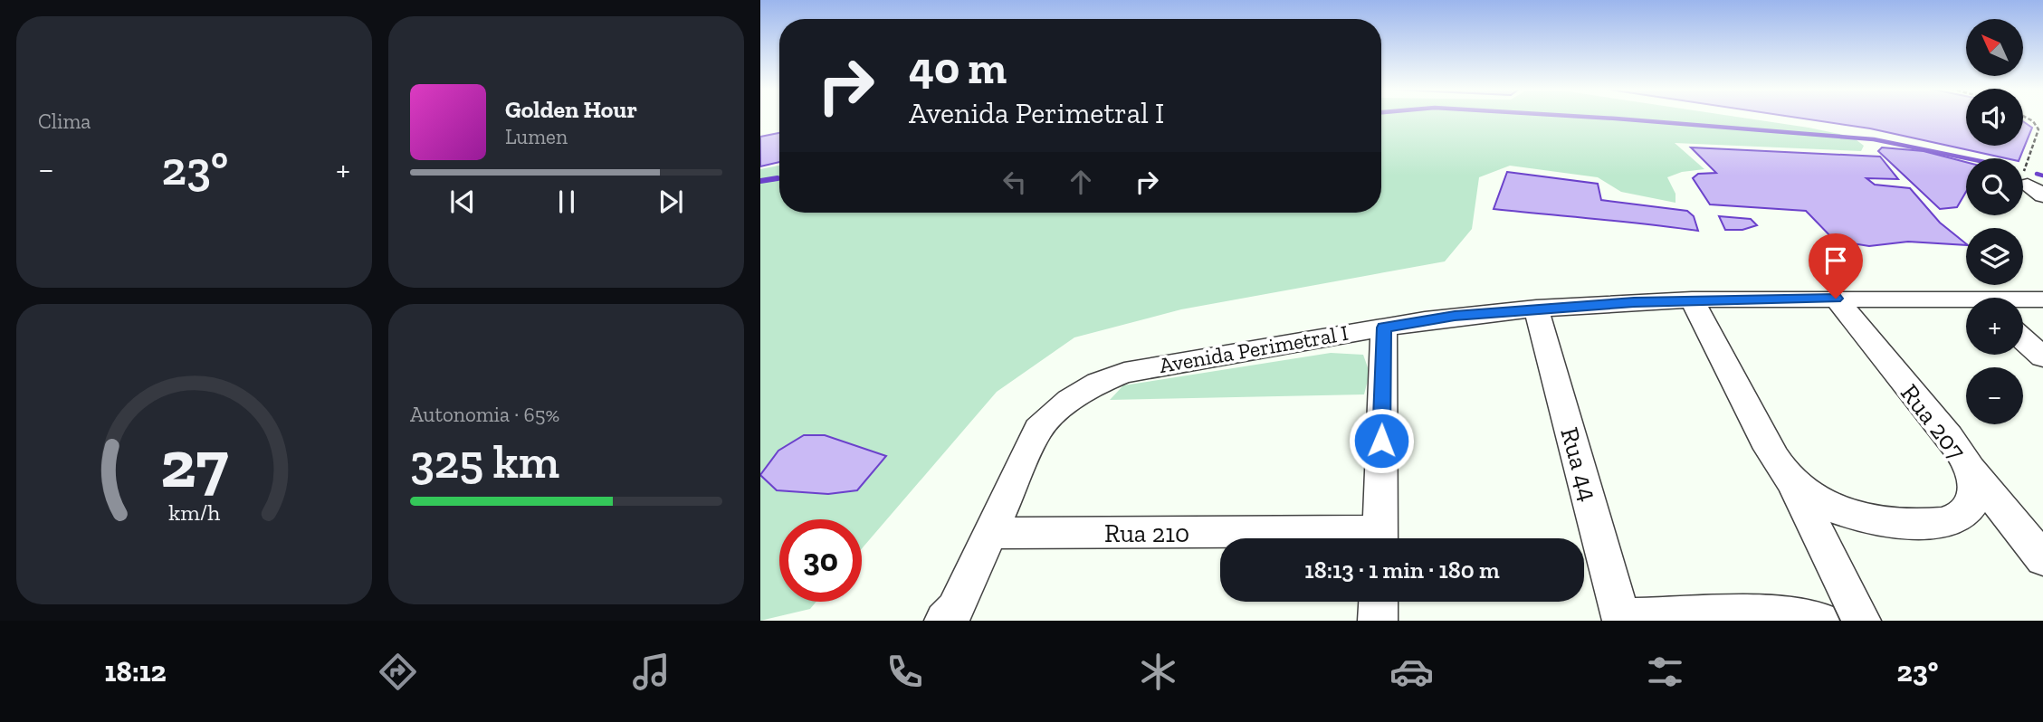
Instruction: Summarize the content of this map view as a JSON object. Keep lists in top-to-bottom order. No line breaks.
{"streets":{"street":["Avenida Perimetral I","Rua 207","Rua 44","Rua 210"]},"crossings":[["Avenida Perimetral I","Rua 207"],["Avenida Perimetral I","Rua 44"],["Avenida Perimetral I","Rua 210"]],"north":"top left","page":{"tile":["Clima",["Autonomia · 65%","325 km"]],"map_buttons":["+","−"],"turn":["40 m","Avenida Perimetral I"],"song":["Golden Hour","Lumen"],"heat":["−","23°","+"],"limit":"30","trip":"18:13 · 1 min · 180 m","tabs":["18:12","23°"],"gauge":["27","km/h"]}}
